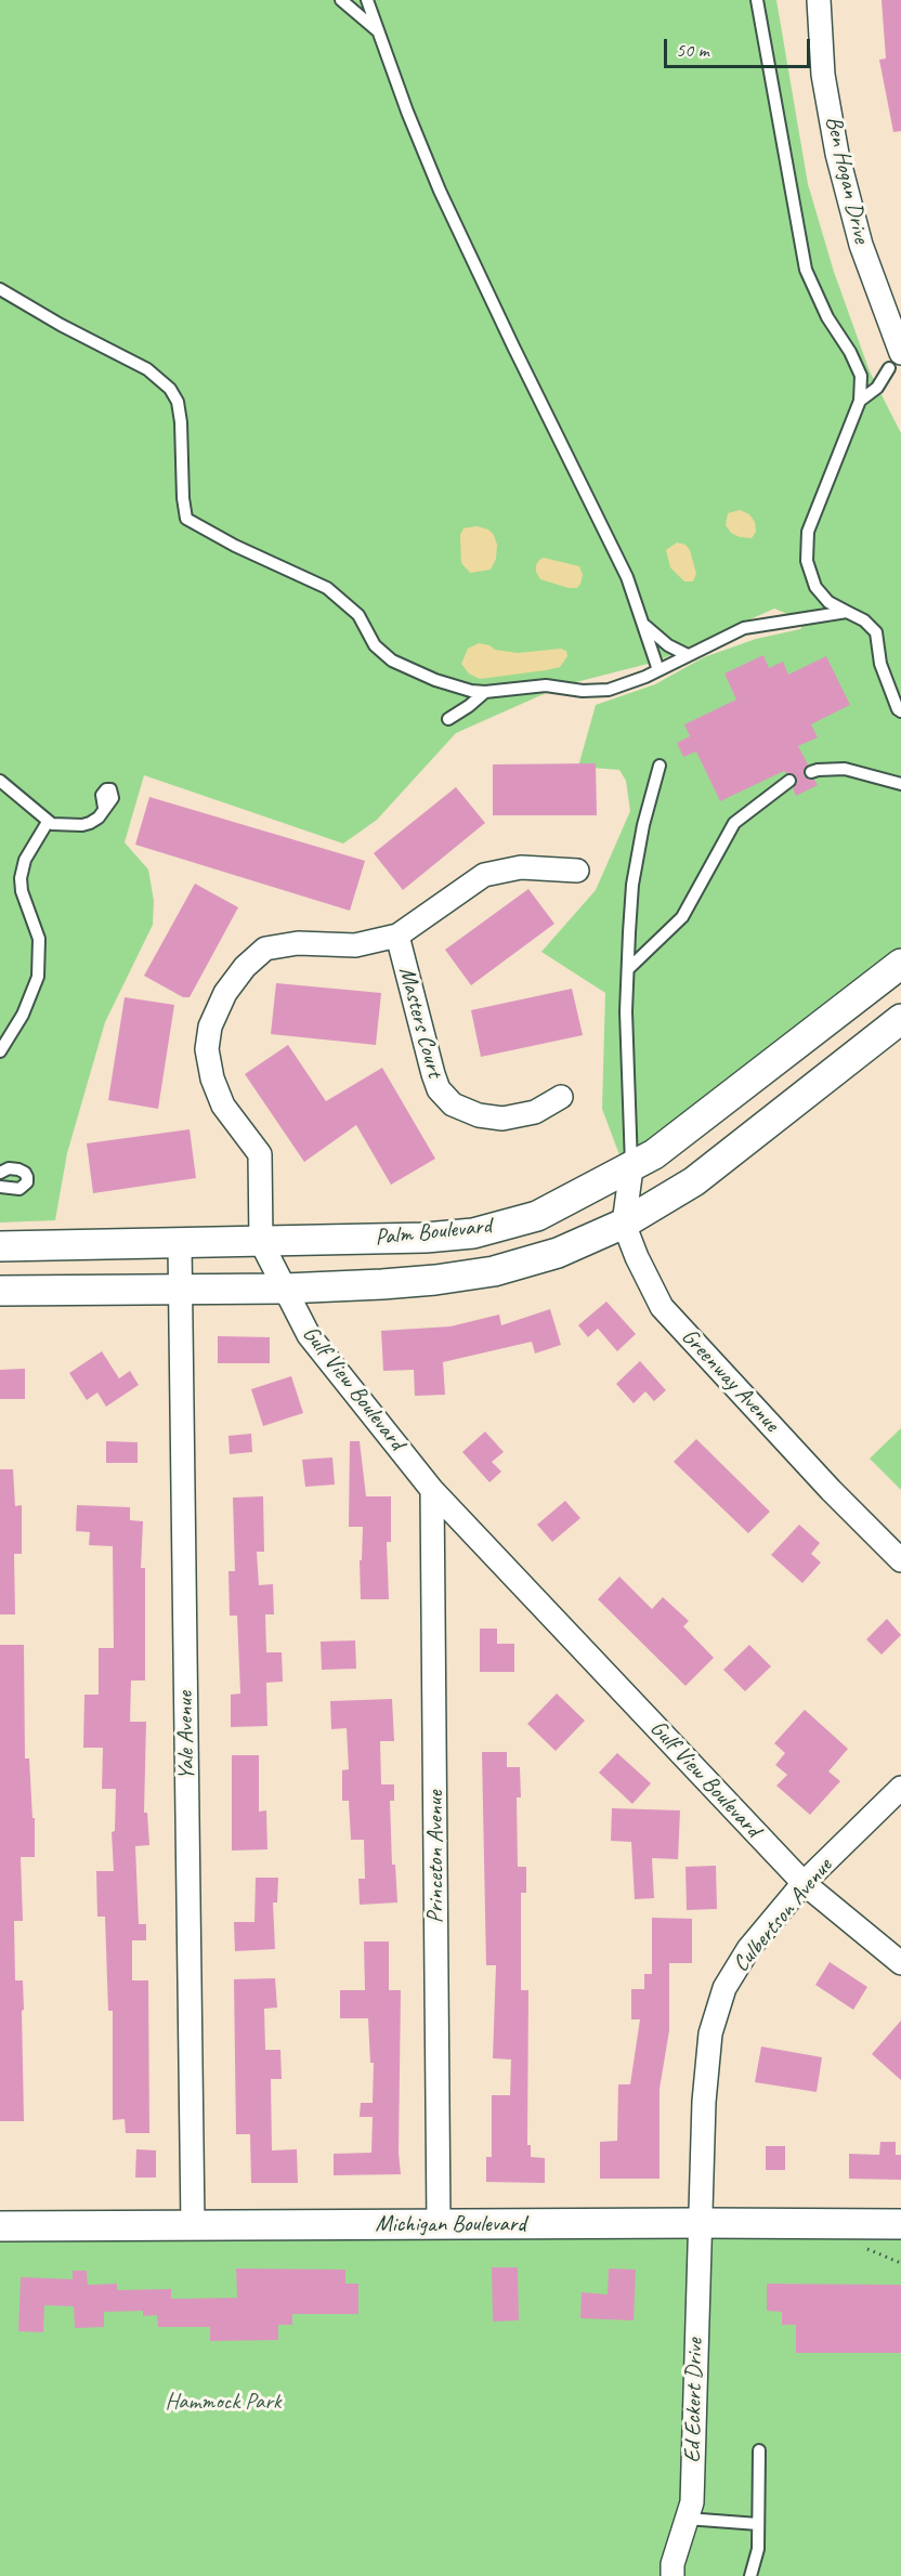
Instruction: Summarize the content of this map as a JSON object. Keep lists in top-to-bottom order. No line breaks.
{"streets":{"street":["Ben Hogan Drive","Masters Court","Palm Boulevard","Greenway Avenue","Gulf View Boulevard","Yale Avenue","Princeton Avenue","Culbertson Avenue","Michigan Boulevard","Ed Eckert Drive"]},"crossings":[["Masters Court","Gulf View Boulevard"],["Palm Boulevard","Greenway Avenue"],["Palm Boulevard","Gulf View Boulevard"],["Palm Boulevard","Yale Avenue"],["Gulf View Boulevard","Princeton Avenue"],["Gulf View Boulevard","Culbertson Avenue"],["Yale Avenue","Michigan Boulevard"],["Princeton Avenue","Michigan Boulevard"],["Culbertson Avenue","Michigan Boulevard"],["Culbertson Avenue","Ed Eckert Drive"],["Michigan Boulevard","Ed Eckert Drive"]],"parks":["Hammock Park"],"scale_bar":"50 m"}
